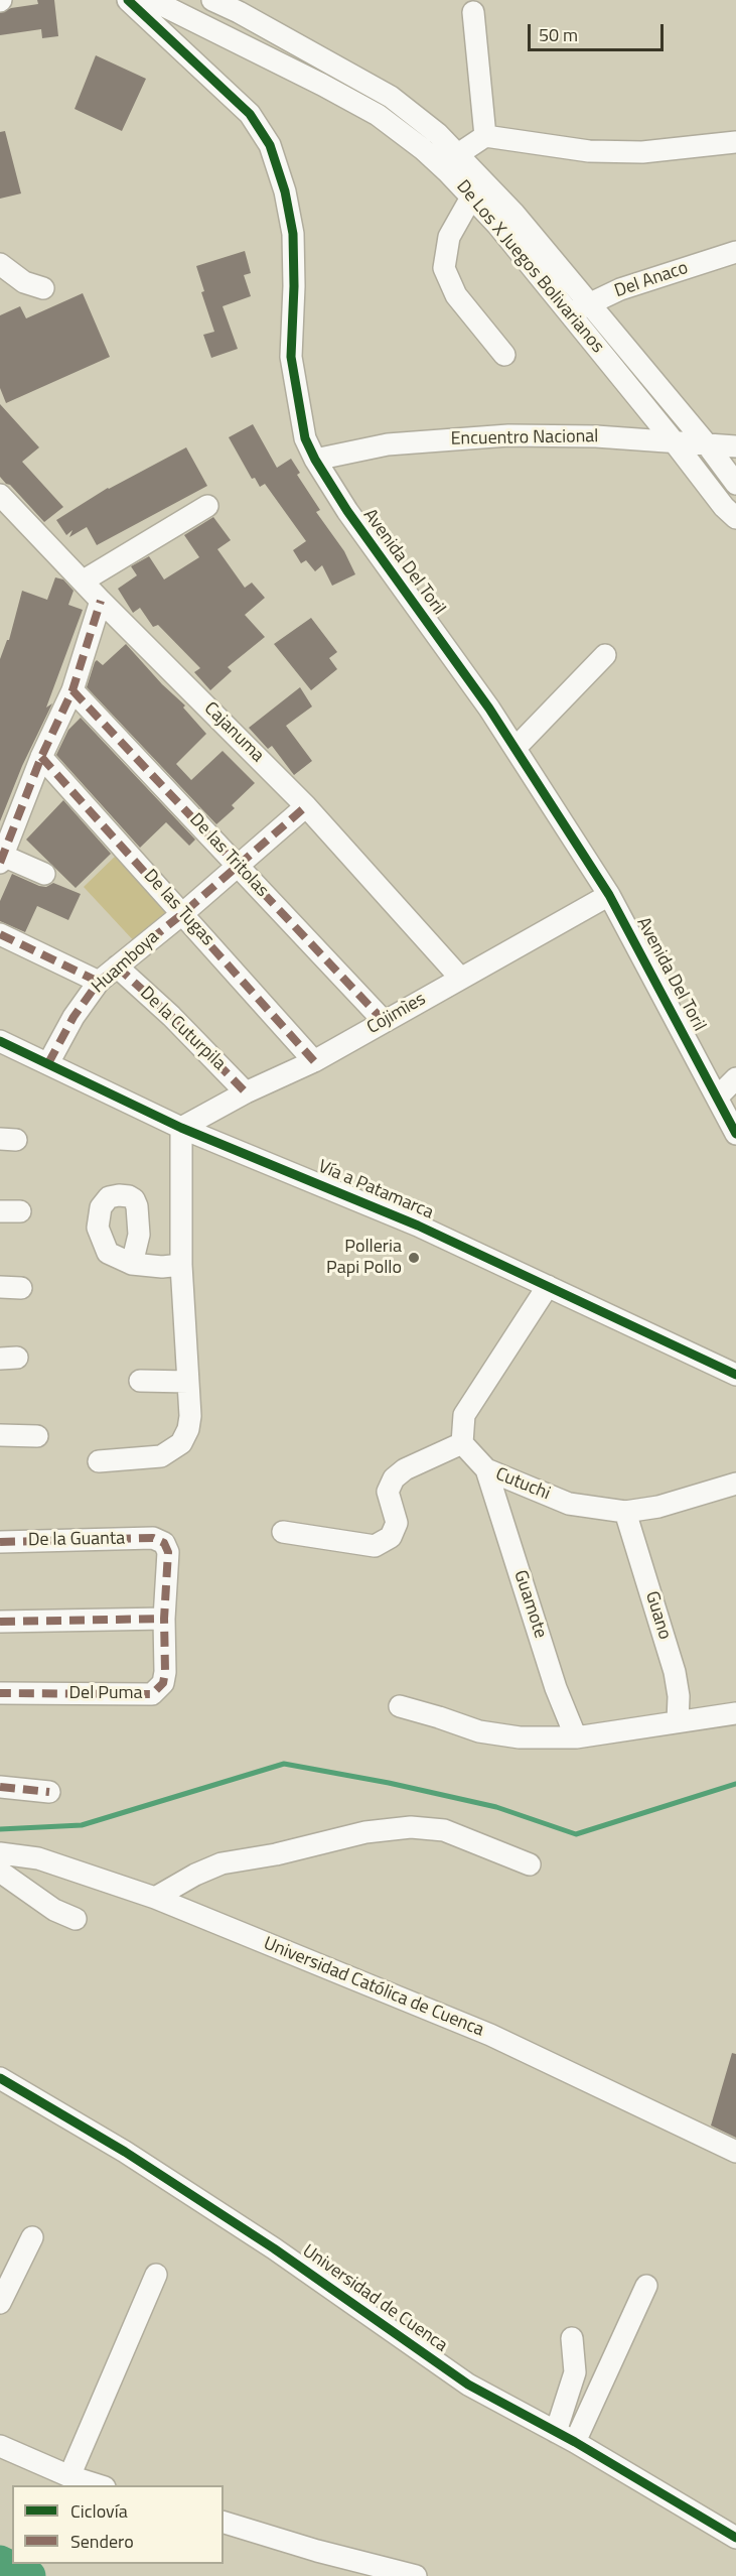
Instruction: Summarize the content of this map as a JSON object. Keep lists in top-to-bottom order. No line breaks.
{"streets":{"street":["De Los X Juegos Bolivarianos","Del Anaco","Encuentro Nacional","Avenida Del Toril","Cajanuma","De las Tritolas","De las Tugas","Huamboya","Cojimìes","De la Cuturpila","Vía a Patamarca","Cutuchi","De la Guanta","Guamote","Guano","Del Puma","Universidad Católica de Cuenca","Universidad de Cuenca"]},"crossings":[["De Los X Juegos Bolivarianos","Del Anaco"],["De Los X Juegos Bolivarianos","Encuentro Nacional"],["Encuentro Nacional","Avenida Del Toril"],["Avenida Del Toril","Cojimìes"],["Cajanuma","Huamboya"],["Cajanuma","Cojimìes"],["De las Tritolas","Huamboya"],["De las Tritolas","Cojimìes"],["De las Tugas","Huamboya"],["De las Tugas","Cojimìes"],["Huamboya","De la Cuturpila"],["Huamboya","Vía a Patamarca"],["Cojimìes","De la Cuturpila"],["Cojimìes","Vía a Patamarca"],["Cutuchi","Guamote"],["Cutuchi","Guano"],["De la Guanta","Del Puma"]],"places":["Polleria Papi Pollo"],"legend":["Ciclovía","Sendero"],"scale_bar":"50 m"}
